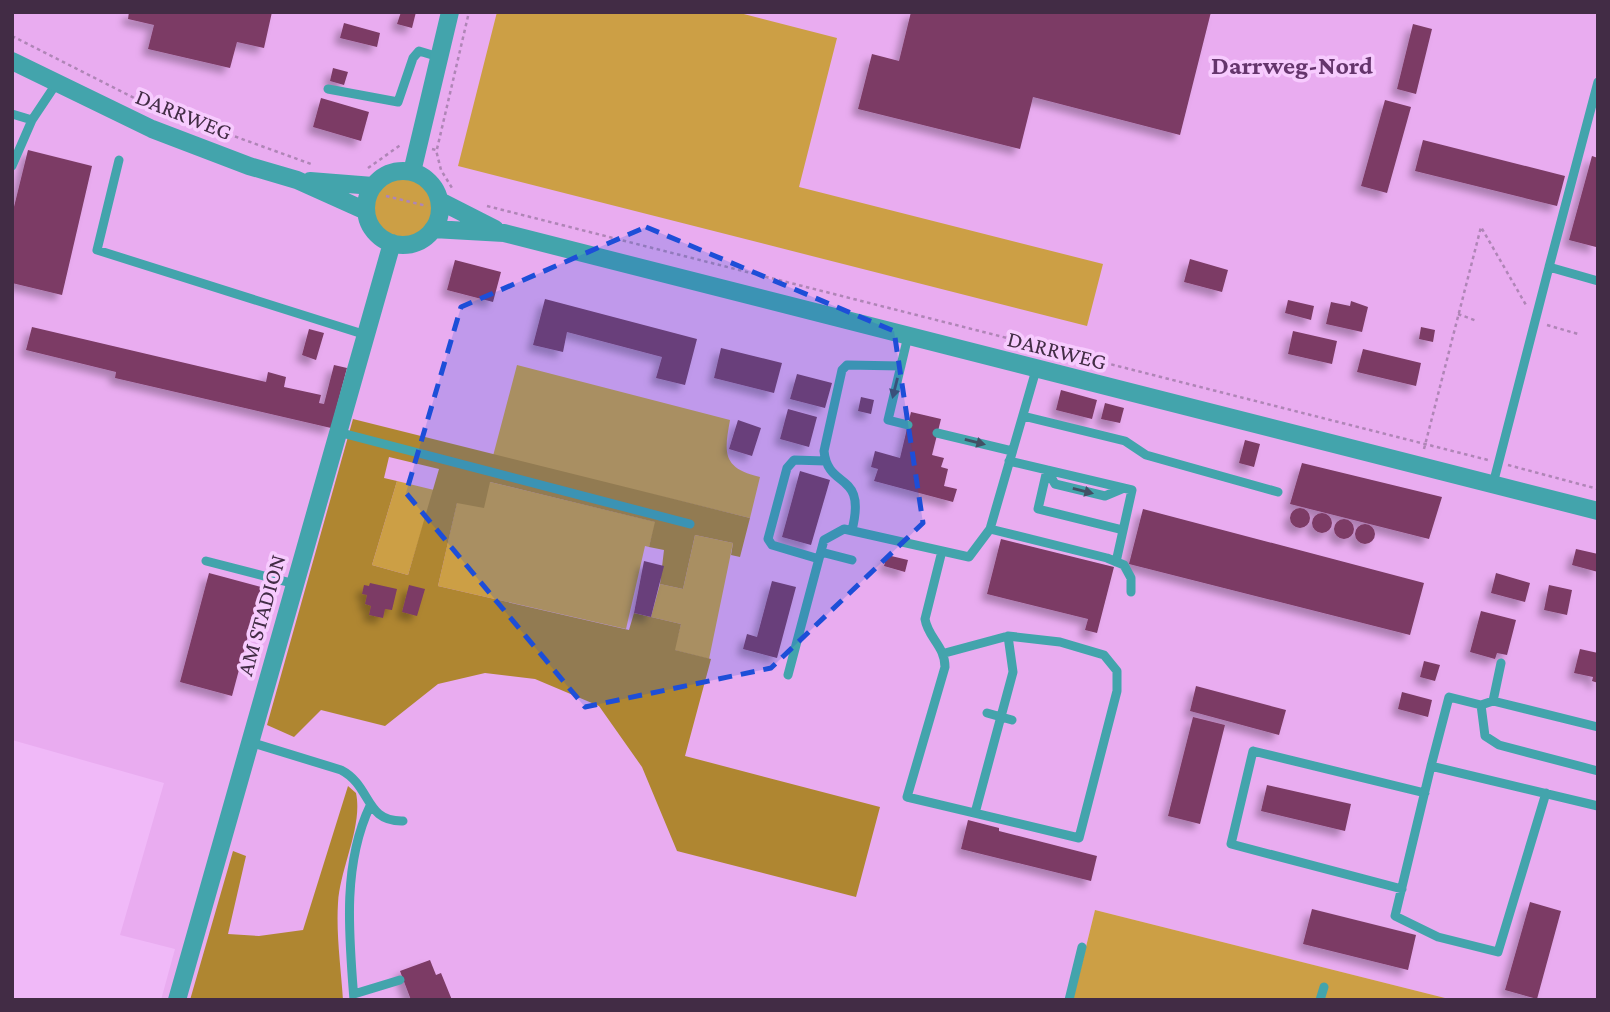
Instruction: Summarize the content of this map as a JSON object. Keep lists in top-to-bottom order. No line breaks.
{"streets":{"street":["DARRWEG","AM STADION"]},"crossings":[["DARRWEG","AM STADION"]],"districts":["Darrweg-Nord"]}
